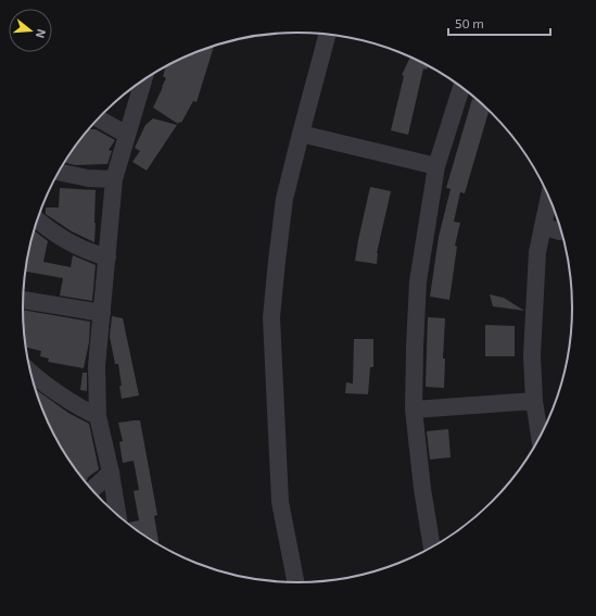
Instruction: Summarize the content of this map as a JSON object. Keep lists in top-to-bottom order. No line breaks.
{"scale_bar":"50 m","north":"right"}
